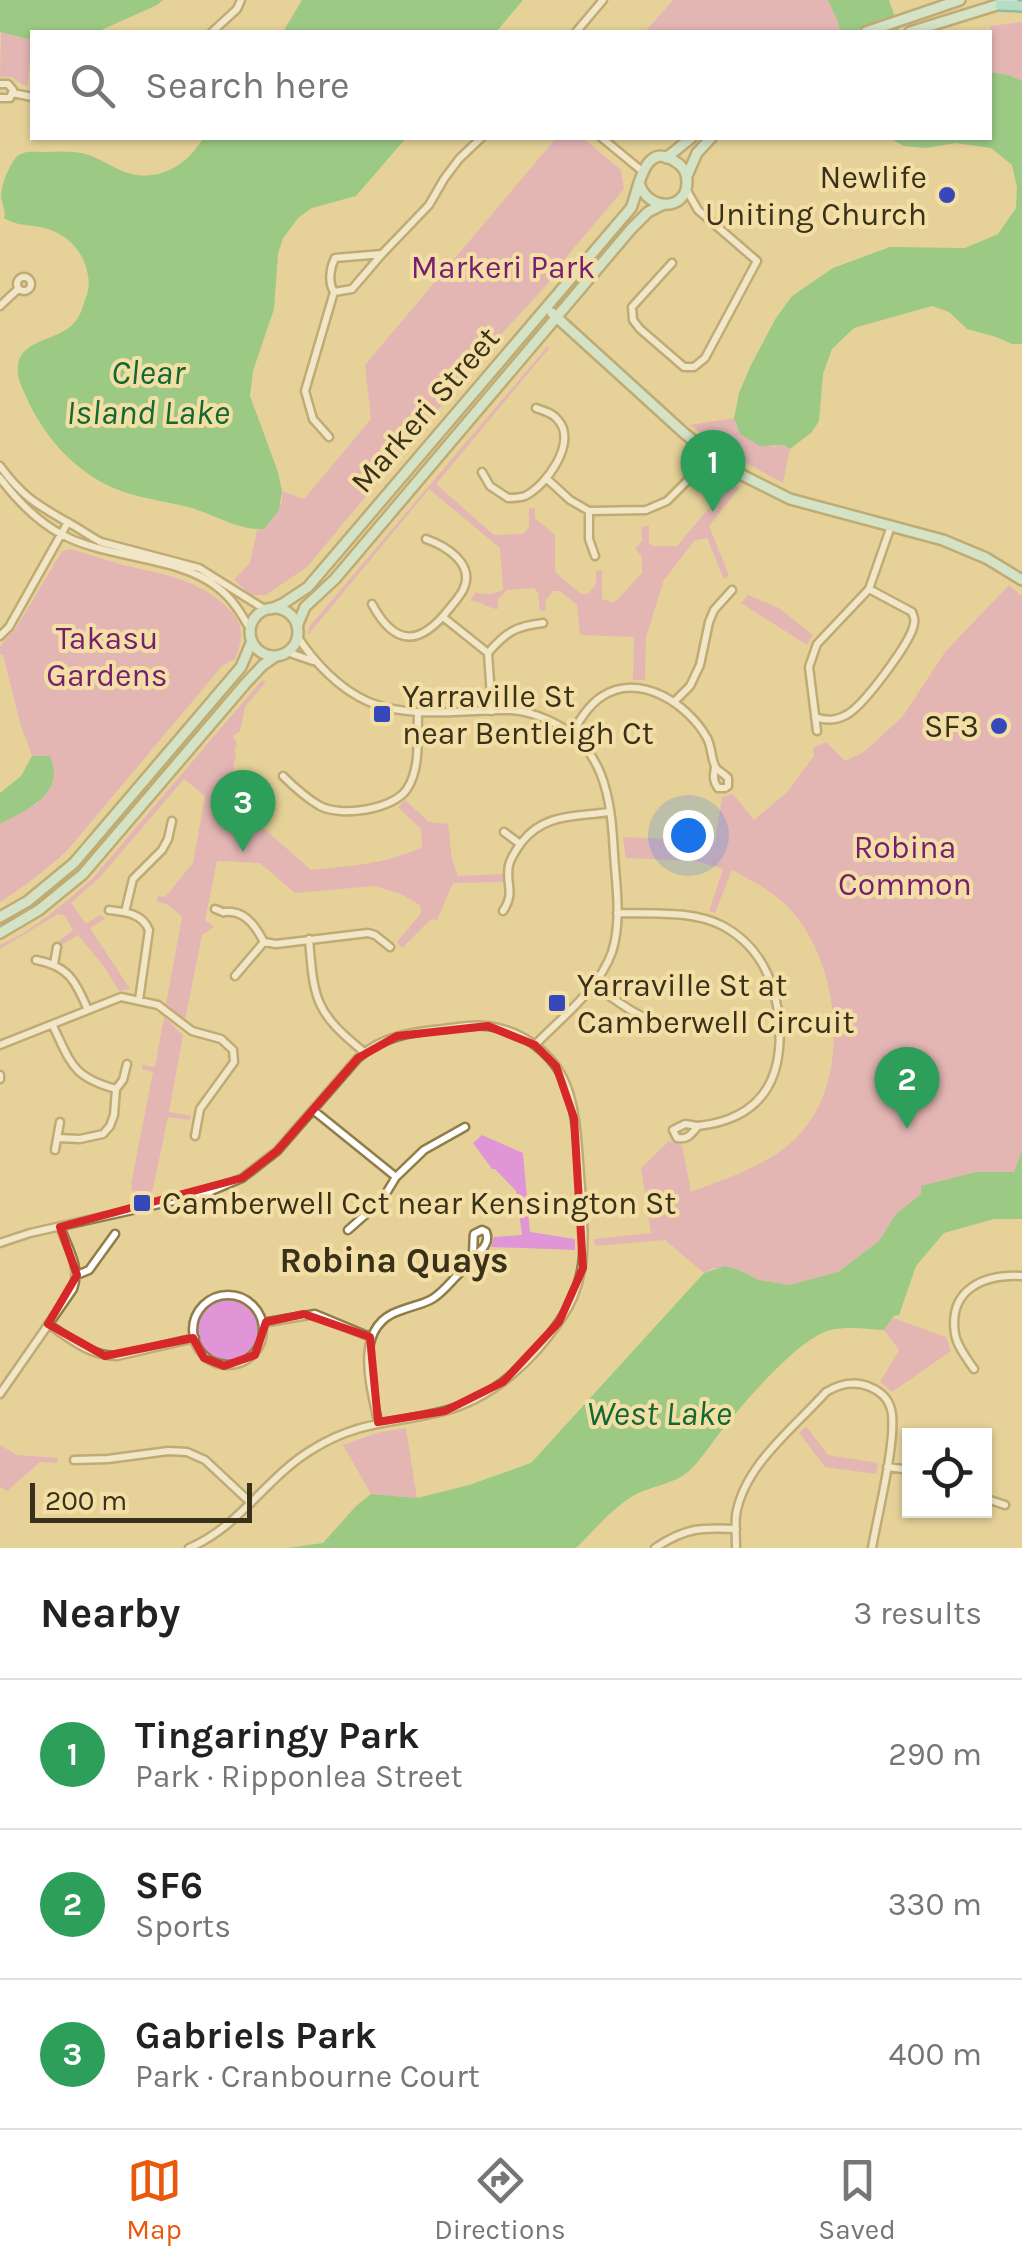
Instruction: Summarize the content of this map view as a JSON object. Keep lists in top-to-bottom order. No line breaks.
{"streets":{"main road":["Markeri Street"]},"districts":["Robina Quays"],"water":["Clear Island Lake","West Lake"],"parks":["Markeri Park","Takasu Gardens","Robina Common"],"places":{"other":["Newlife Uniting Church","SF3"],"transit":["Yarraville St near Bentleigh Ct","Yarraville St at Camberwell Circuit","Camberwell Cct near Kensington St"]},"scale_bar":"200 m","page":{"search":"Search here","pins":["1","3","2"],"scale":"200 m","heading":["Nearby","3 results"],"list":[{"mark":"1","name":"Tingaringy Park","note":"Park · Ripponlea Street","value":"290 m"},{"mark":"2","name":"SF6","note":"Sports","value":"330 m"},{"mark":"3","name":"Gabriels Park","note":"Park · Cranbourne Court","value":"400 m"}],"nav":["Map","Directions","Saved"]}}
